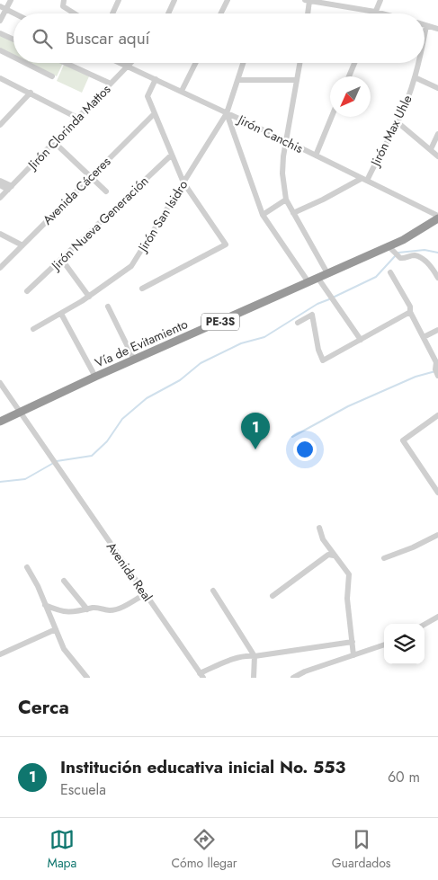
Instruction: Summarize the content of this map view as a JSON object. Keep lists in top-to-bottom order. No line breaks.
{"streets":{"highway":["PE-3S","Vía de Evitamiento"],"street":["Jirón Clorinda Mattos","Jirón Max Uhle","Jirón Canchis","Avenida Cáceres","Jirón San Isidro","Jirón Nueva Generación","Avenida Real"]},"crossings":[["Jirón Clorinda Mattos","Jirón Canchis"],["Jirón Max Uhle","Jirón Canchis"],["Jirón Canchis","Jirón San Isidro"],["Jirón Canchis","Vía de Evitamiento"],["Vía de Evitamiento","Avenida Real"]],"north":"bottom left","page":{"search":"Buscar aquí","pins":"1","heading":"Cerca","list":[{"mark":"1","name":"Institución educativa inicial No. 553","note":"Escuela","value":"60 m"}],"nav":["Mapa","Cómo llegar","Guardados"]}}
